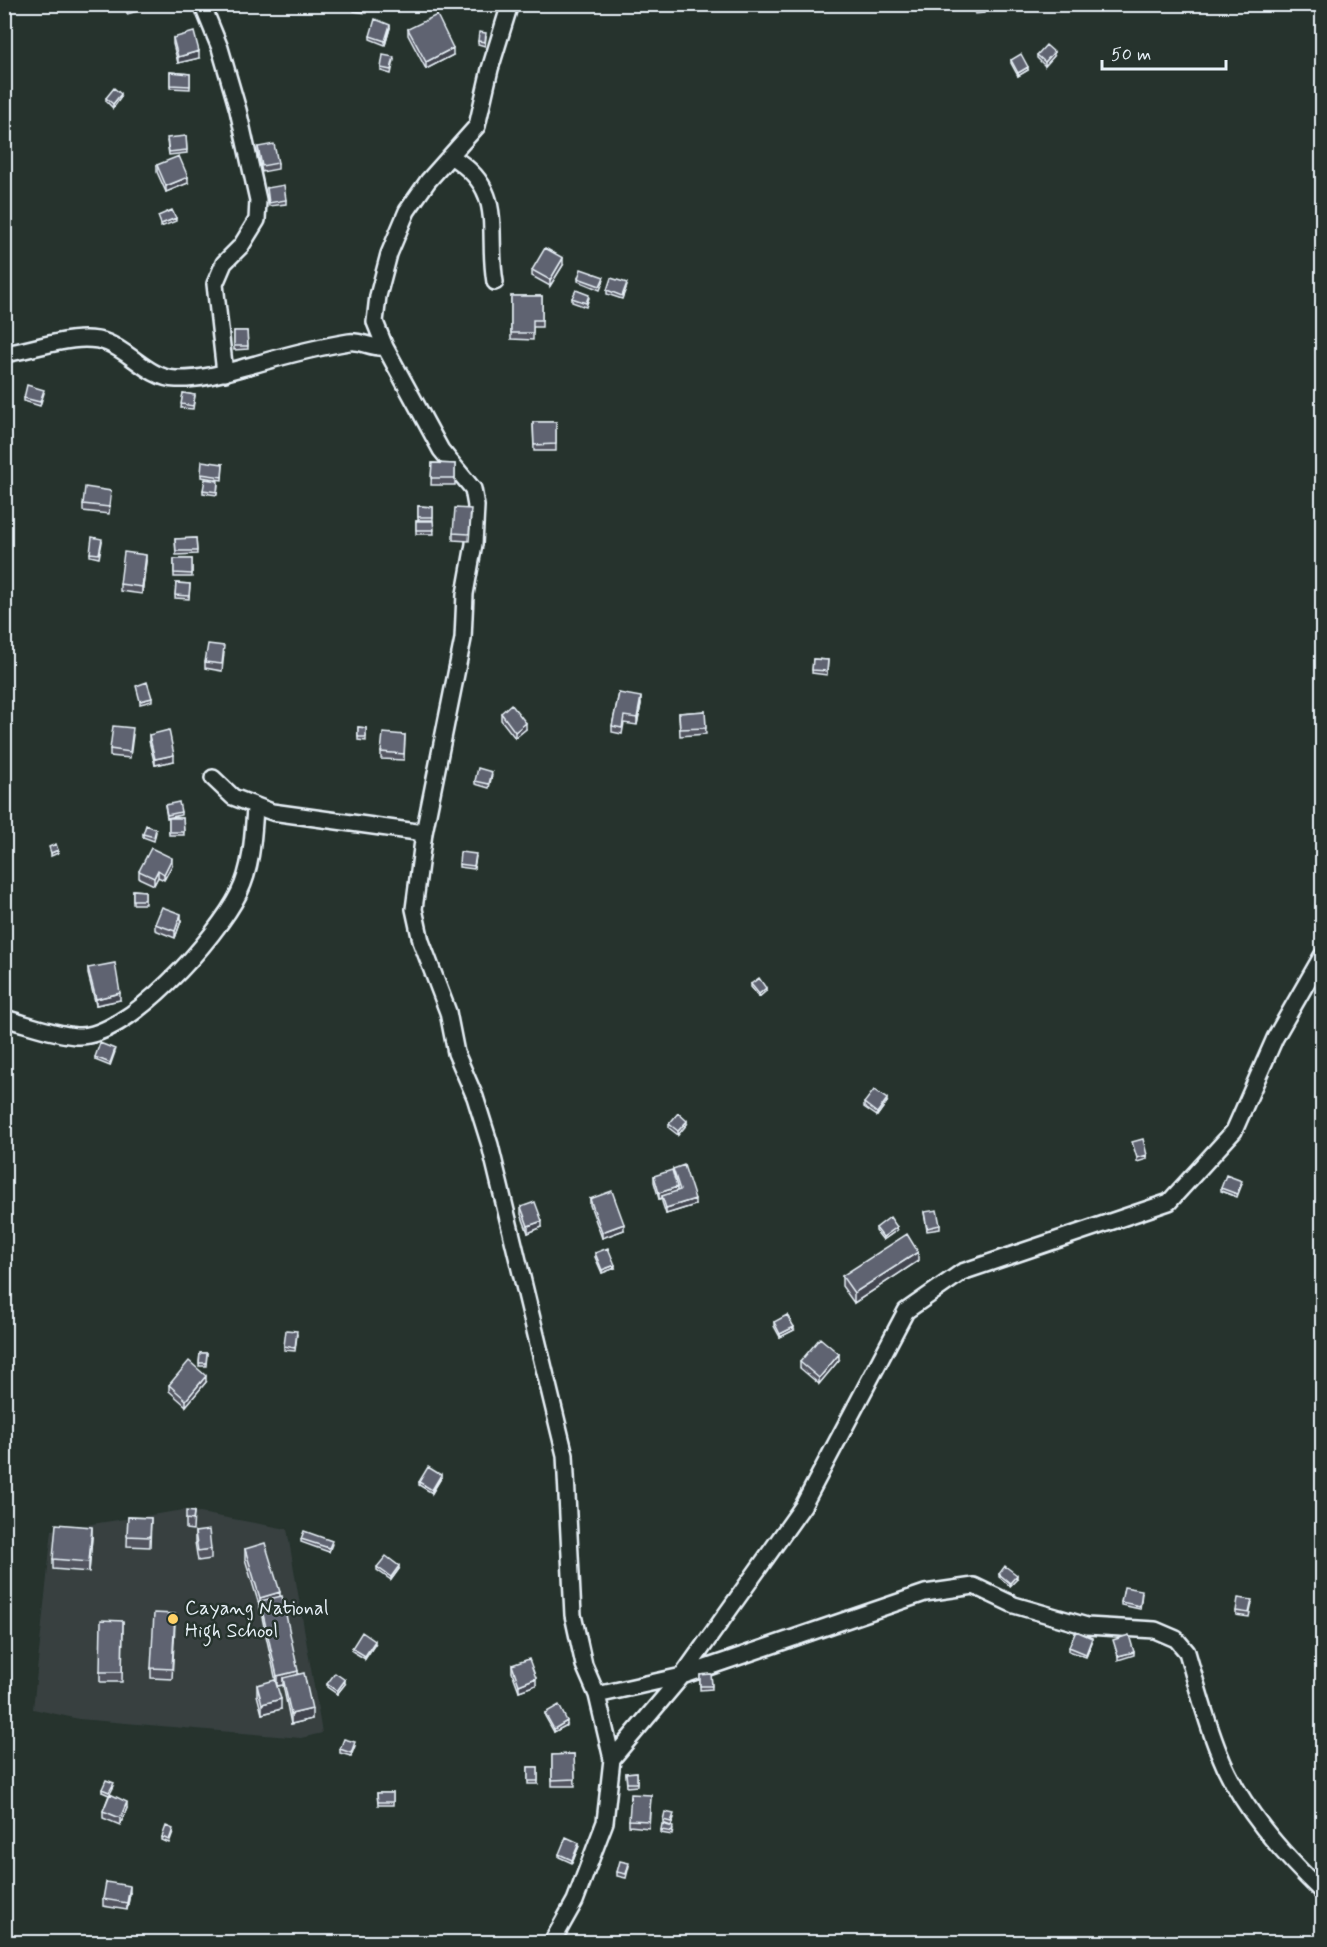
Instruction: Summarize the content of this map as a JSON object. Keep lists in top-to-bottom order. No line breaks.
{"places":["Cayang National High School"],"scale_bar":"50 m"}
